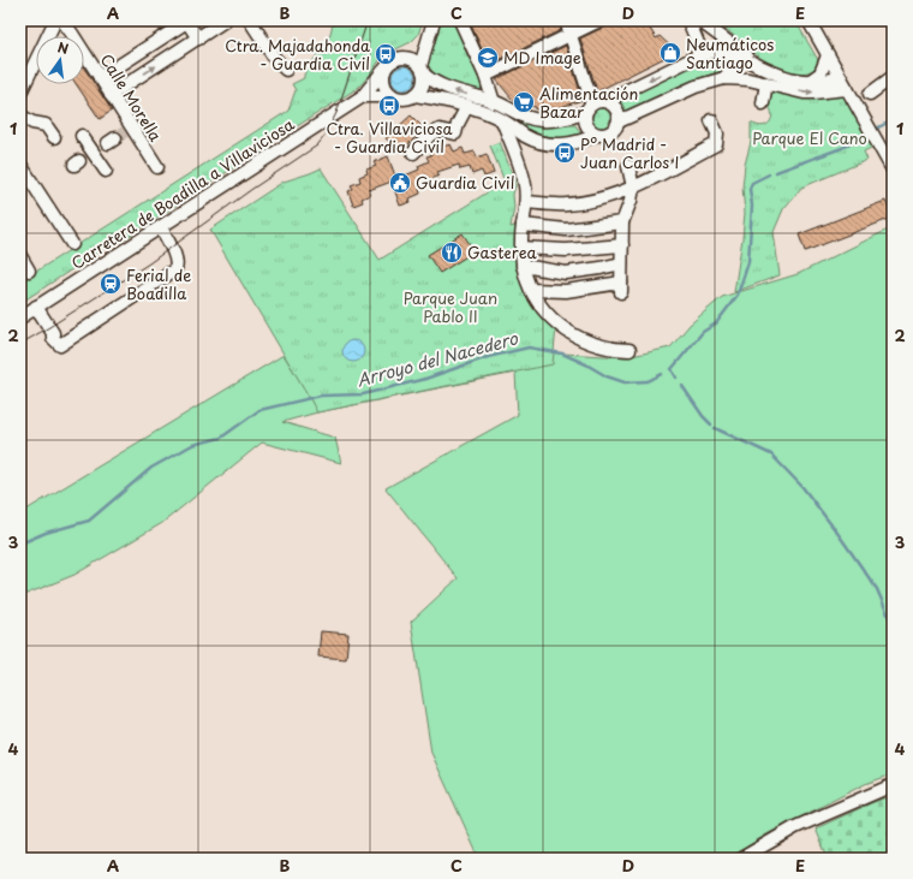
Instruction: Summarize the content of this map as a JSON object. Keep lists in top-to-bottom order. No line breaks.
{"streets":{"street":["Calle Morella","Carretera de Boadilla a Villaviciosa"]},"water":["Arroyo del Nacedero"],"parks":["Parque El Cano","Parque Juan Pablo II"],"places":{"shop":["Neumáticos Santiago"],"bus stop":["Ctra. Majadahonda - Guardia Civil","Ctra. Villaviciosa - Guardia Civil","Pº Madrid - Juan Carlos I"],"school or university":["MD Image"],"supermarket":["Alimentación Bazar"],"public building":["Guardia Civil"],"restaurant":["Gasterea"],"station":["Ferial de Boadilla"]},"north":"top","grid":{"columns":["A","B","C","D","E"],"rows":["1","2","3","4"]}}
